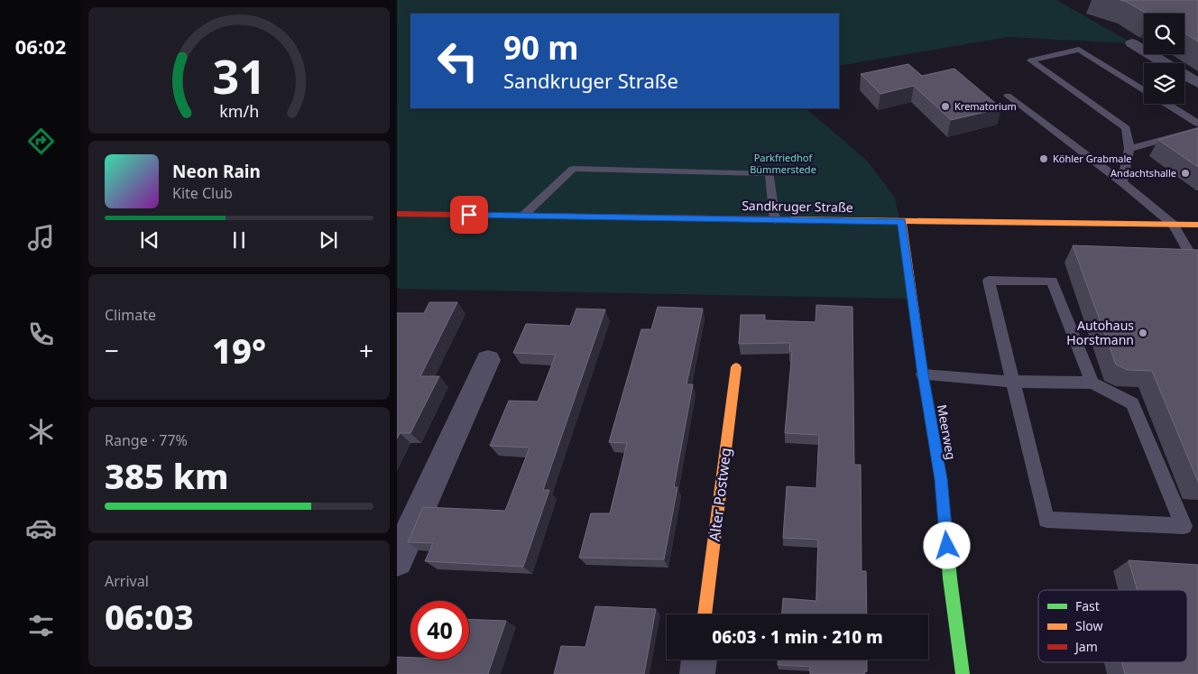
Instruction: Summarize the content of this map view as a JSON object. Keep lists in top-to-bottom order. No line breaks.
{"streets":{"street":["Sandkruger Straße","Meerweg","Alter Postweg"]},"crossings":[["Sandkruger Straße","Meerweg"]],"parks":["Parkfriedhof Bümmerstede"],"places":["Krematorium","Köhler Grabmale","Andachtshalle","Autohaus Horstmann"],"legend":["Fast","Slow","Jam"],"page":{"tabs":"06:02","turn":["90 m","Sandkruger Straße"],"song":["Neon Rain","Kite Club"],"tile":["Climate",["Range · 77%","385 km"],["Arrival","06:03"]],"heat":["−","19°","+"],"limit":"40","trip":"06:03 · 1 min · 210 m","gauge":["31","km/h"]}}
